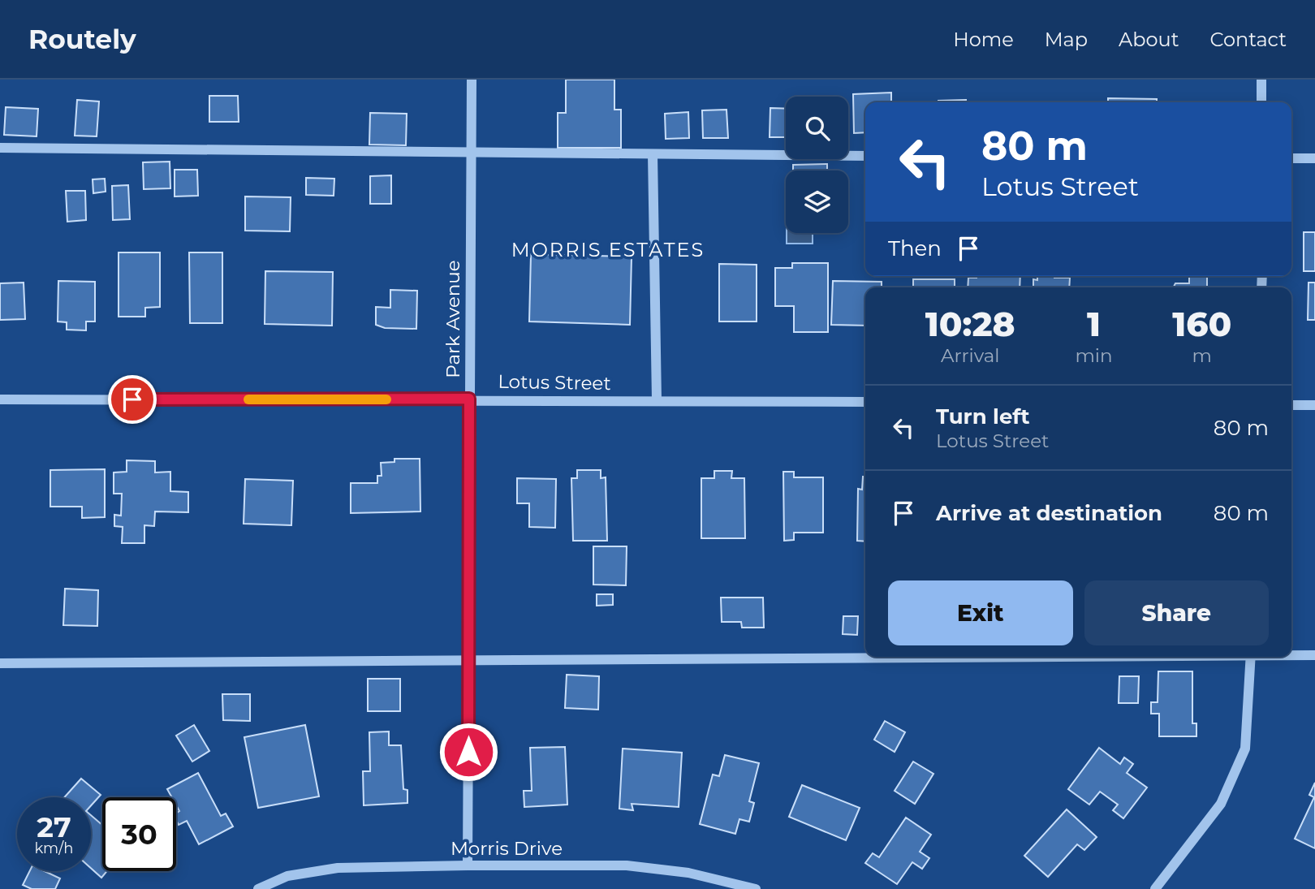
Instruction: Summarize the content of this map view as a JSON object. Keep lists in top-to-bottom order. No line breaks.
{"streets":{"street":["Park Avenue","Lotus Street","Morris Drive"]},"crossings":[["Park Avenue","Lotus Street"],["Park Avenue","Morris Drive"]],"districts":["MORRIS ESTATES"],"page":{"header":"Routely","nav":["Home","Map","About","Contact"],"turn":["80 m","Lotus Street"],"then":"Then","eta":["10:28","Arrival","1","min","160","m"],"list":[{"name":"Turn left","note":"Lotus Street","value":"80 m"},{"name":"Arrive at destination","value":"80 m"}],"buttons":["Exit","Share"],"speed":"27 km/h","limit":"30"}}
